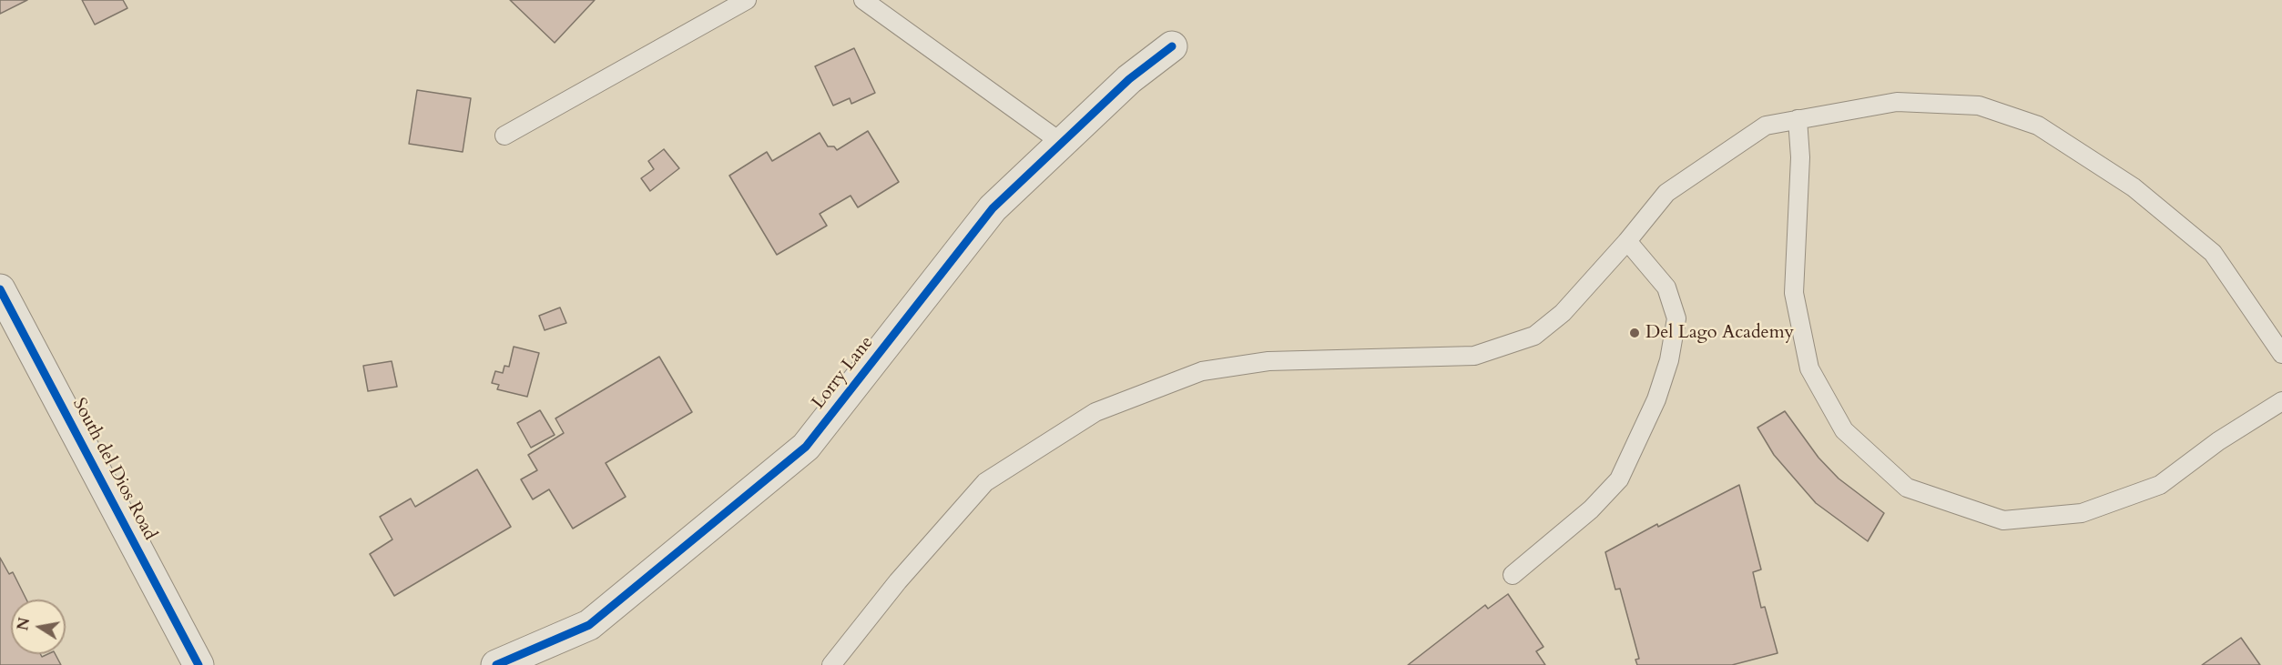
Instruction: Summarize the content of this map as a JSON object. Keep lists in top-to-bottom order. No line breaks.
{"streets":{"street":["Lorry Lane","South del Dios Road"]},"places":["Del Lago Academy"],"north":"left"}
